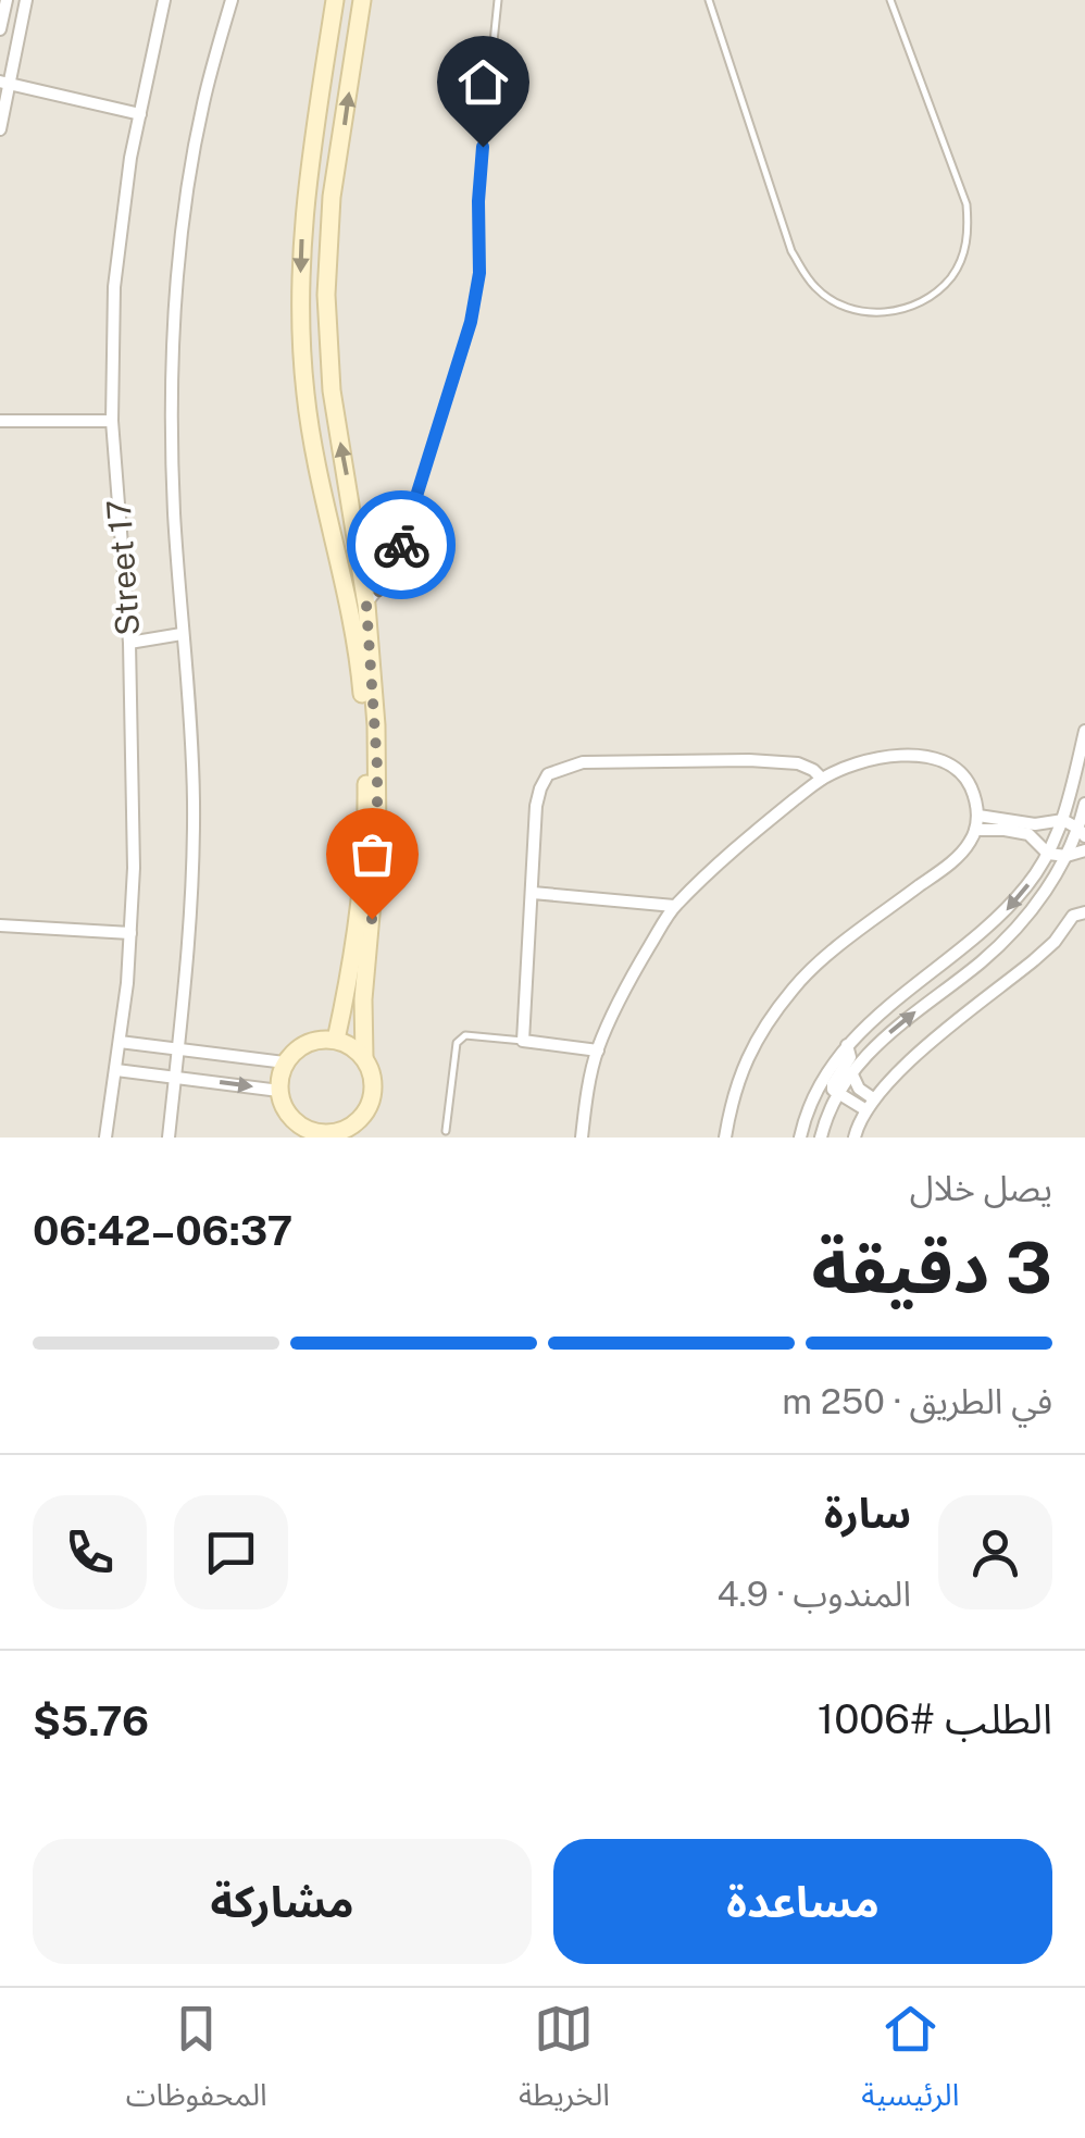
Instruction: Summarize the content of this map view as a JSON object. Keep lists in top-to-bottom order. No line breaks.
{"streets":{"street":["Street 17"]},"page":{"heading":["3 دقيقة","يصل خلال","06:37–06:42"],"panel":["سارة","المندوب · 4.9","الطلب #1006","$5.76"],"bar":"في الطريق · 250 m","buttons":["مساعدة","مشاركة"],"tabs":["الرئيسية","الخريطة","المحفوظات"]}}
